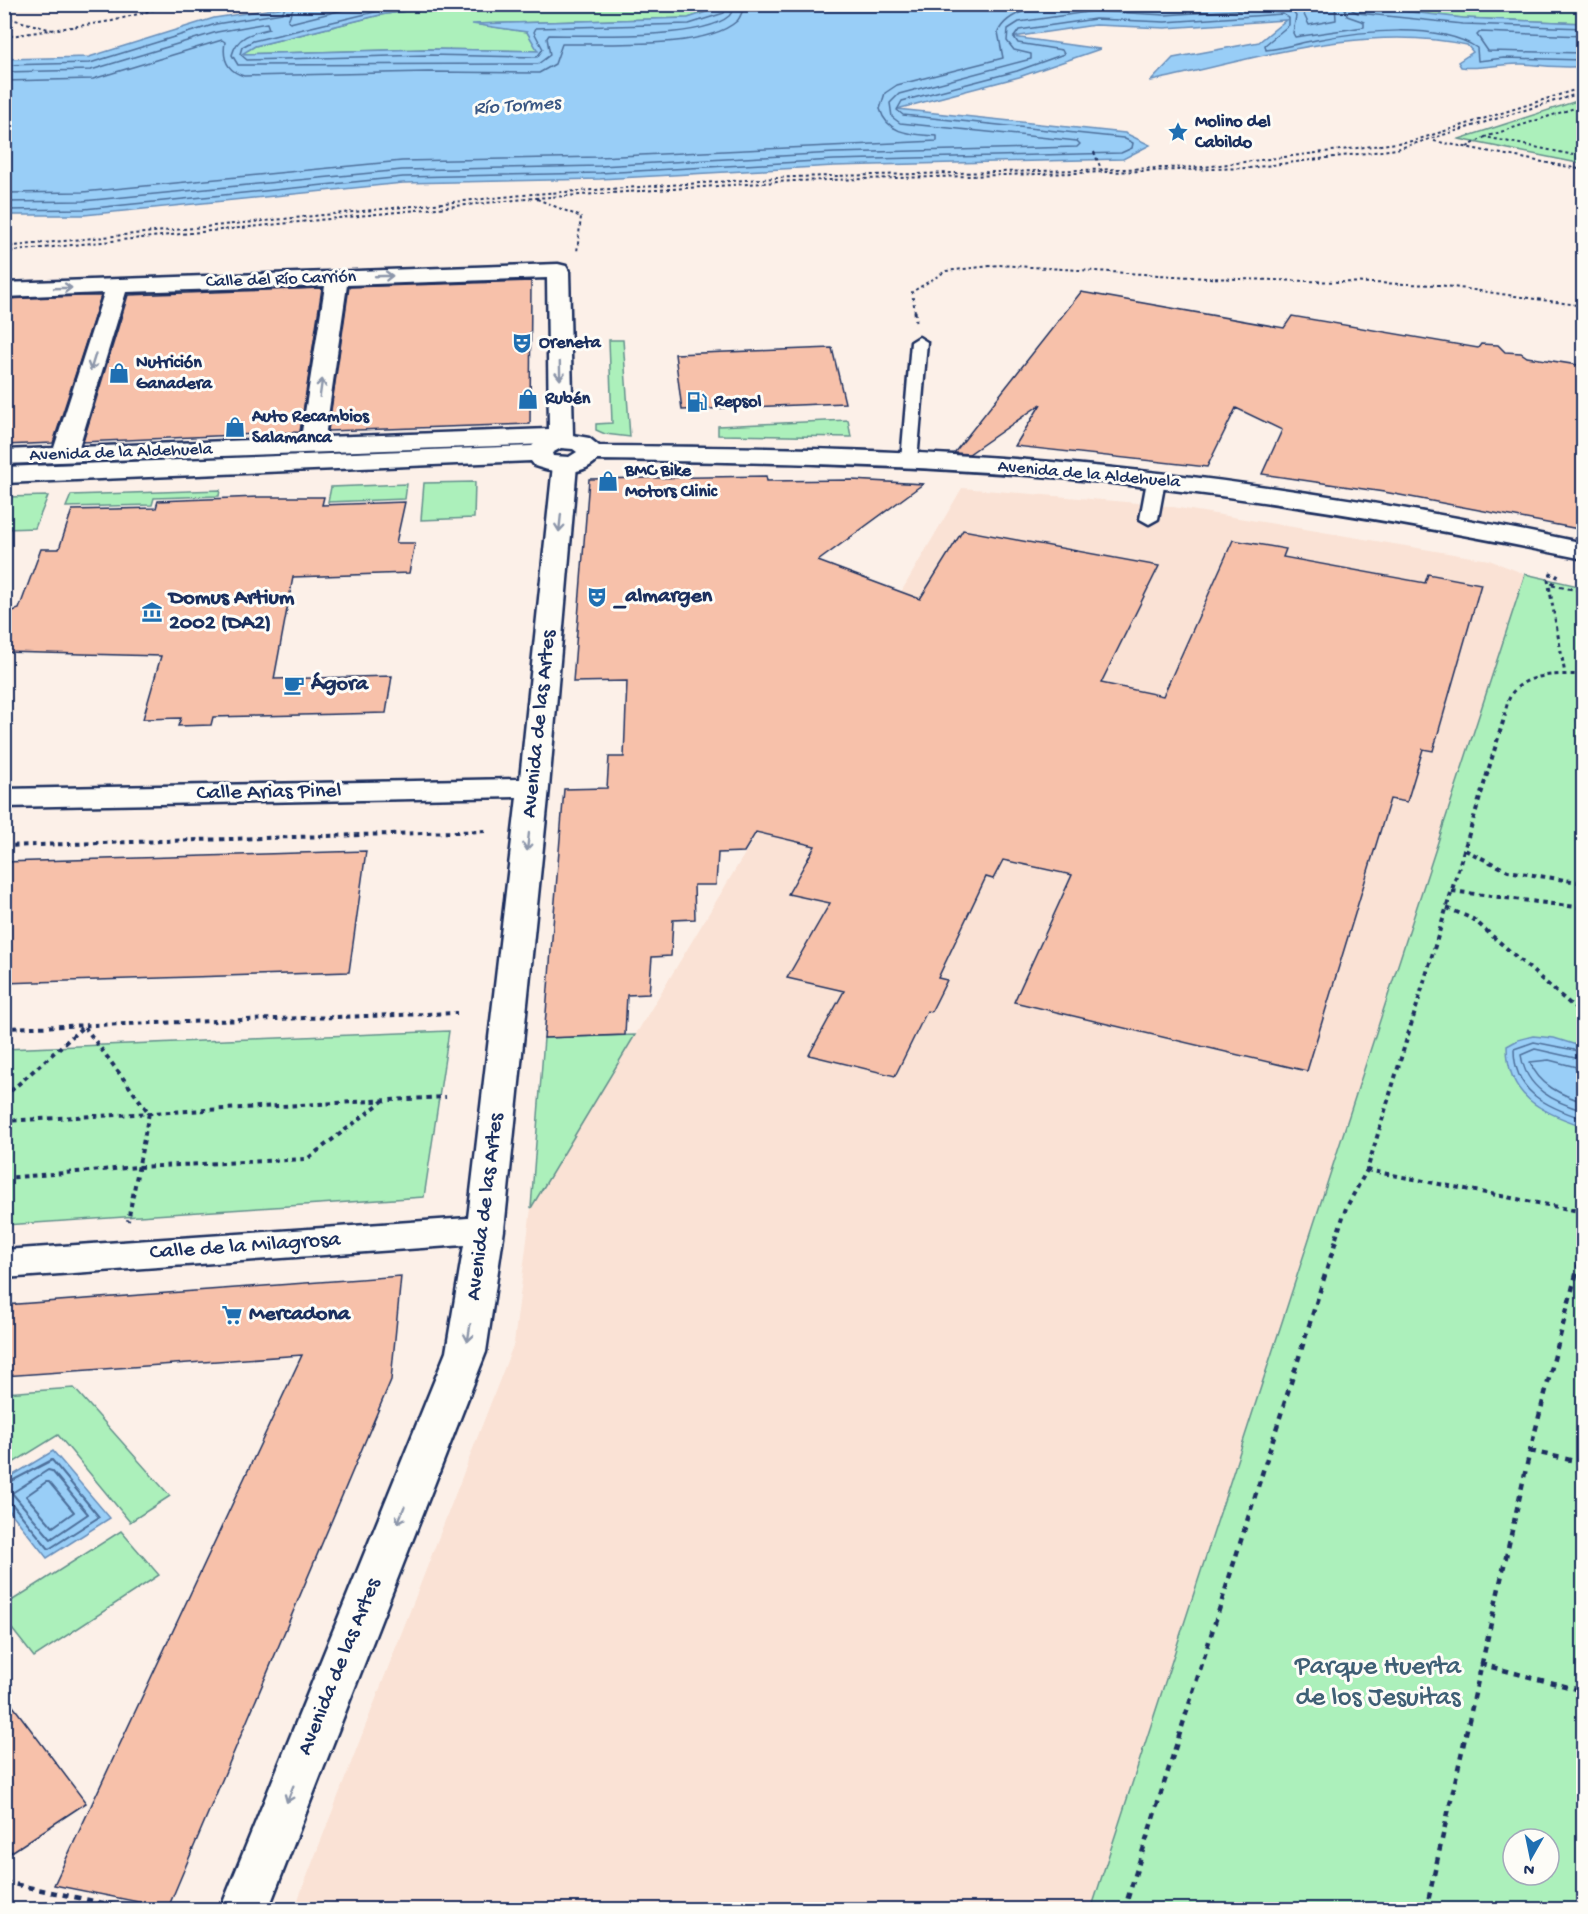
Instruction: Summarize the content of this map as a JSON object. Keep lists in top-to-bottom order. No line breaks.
{"streets":{"street":["Calle del Río Carrión","Avenida de la Aldehuela","Avenida de las Artes","Calle Arias Pinel","Calle de la Milagrosa"]},"crossings":[["Calle del Río Carrión","Avenida de las Artes"],["Avenida de la Aldehuela","Avenida de las Artes"],["Avenida de las Artes","Calle Arias Pinel"],["Avenida de las Artes","Calle de la Milagrosa"]],"one_way":["Calle del Río Carrión","Avenida de las Artes"],"water":["Río Tormes"],"parks":["Parque Huerta de los Jesuitas"],"places":{"place":["Molino del Cabildo"],"theatre":["Oreneta","_almargen"],"shop":["Nutrición Ganadera","Rubén","Auto Recambios Salamanca","BMC Bike Motors Clinic"],"fuel station":["Repsol"],"museum":["Domus Artium 2002 (DA2)"],"cafe":["Ágora"],"supermarket":["Mercadona"]},"north":"bottom"}
